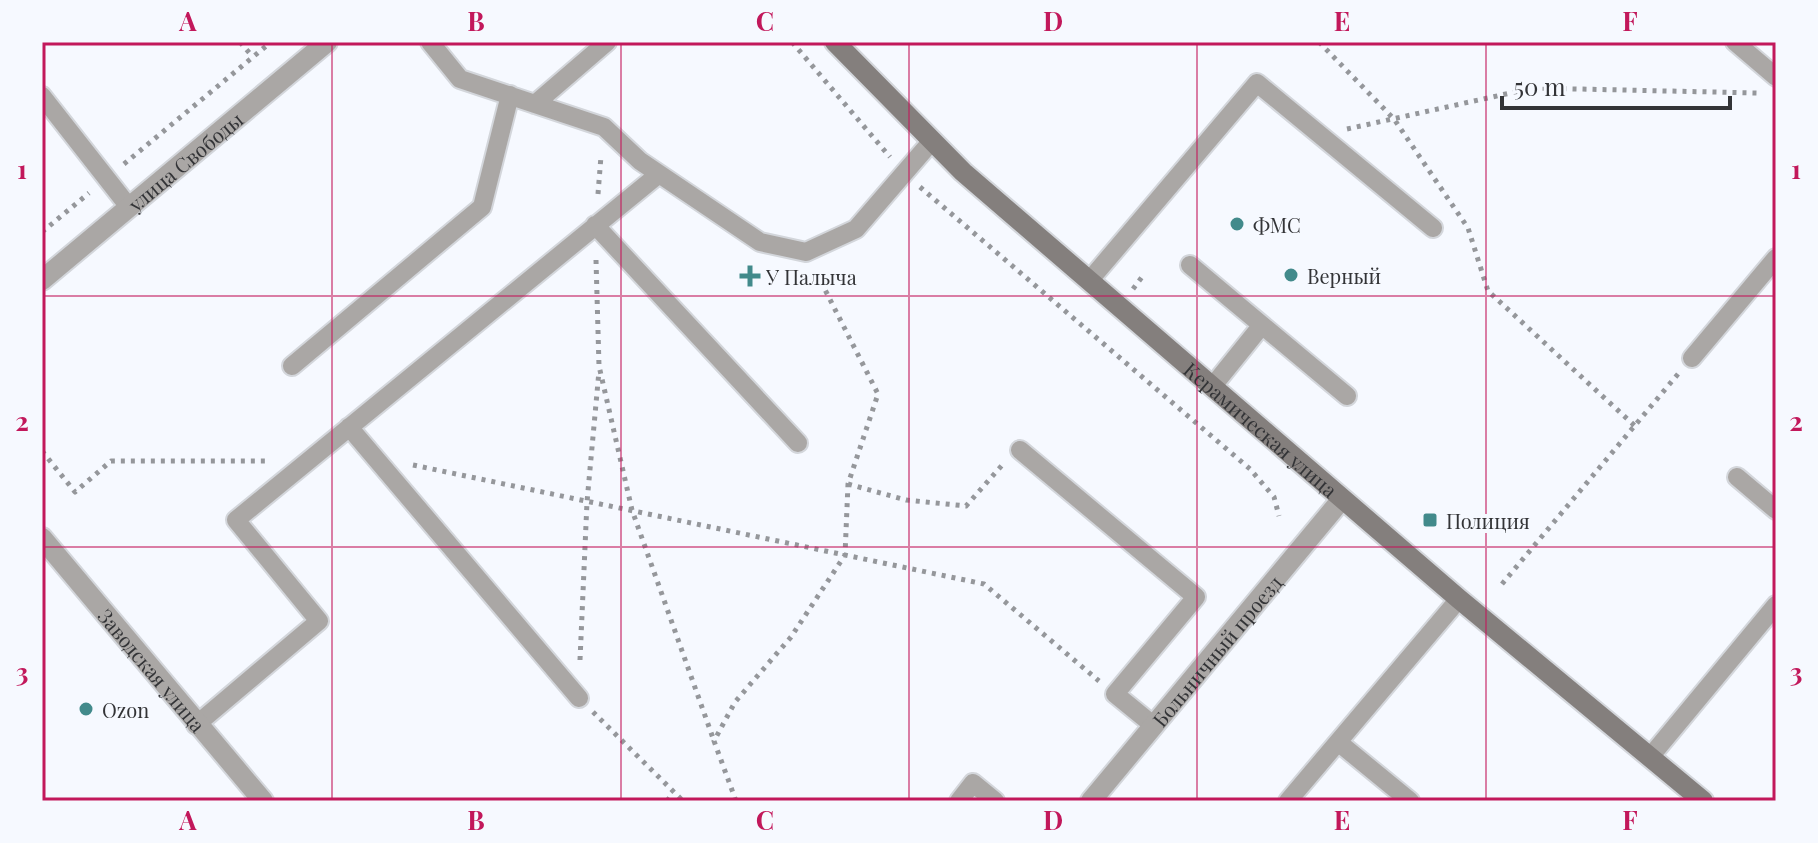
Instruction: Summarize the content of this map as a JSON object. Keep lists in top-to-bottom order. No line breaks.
{"streets":{"main road":["Керамическая улица"],"street":["улица Свободы","Больничный проезд","Заводская улица"]},"crossings":[["Керамическая улица","Больничный проезд"]],"places":{"other":["ФМС","Верный","Ozon"],"health":["У Палыча"],"transit":["Полиция"]},"scale_bar":"50 m","grid":{"columns":["A","B","C","D","E","F"],"rows":["1","2","3"]}}
